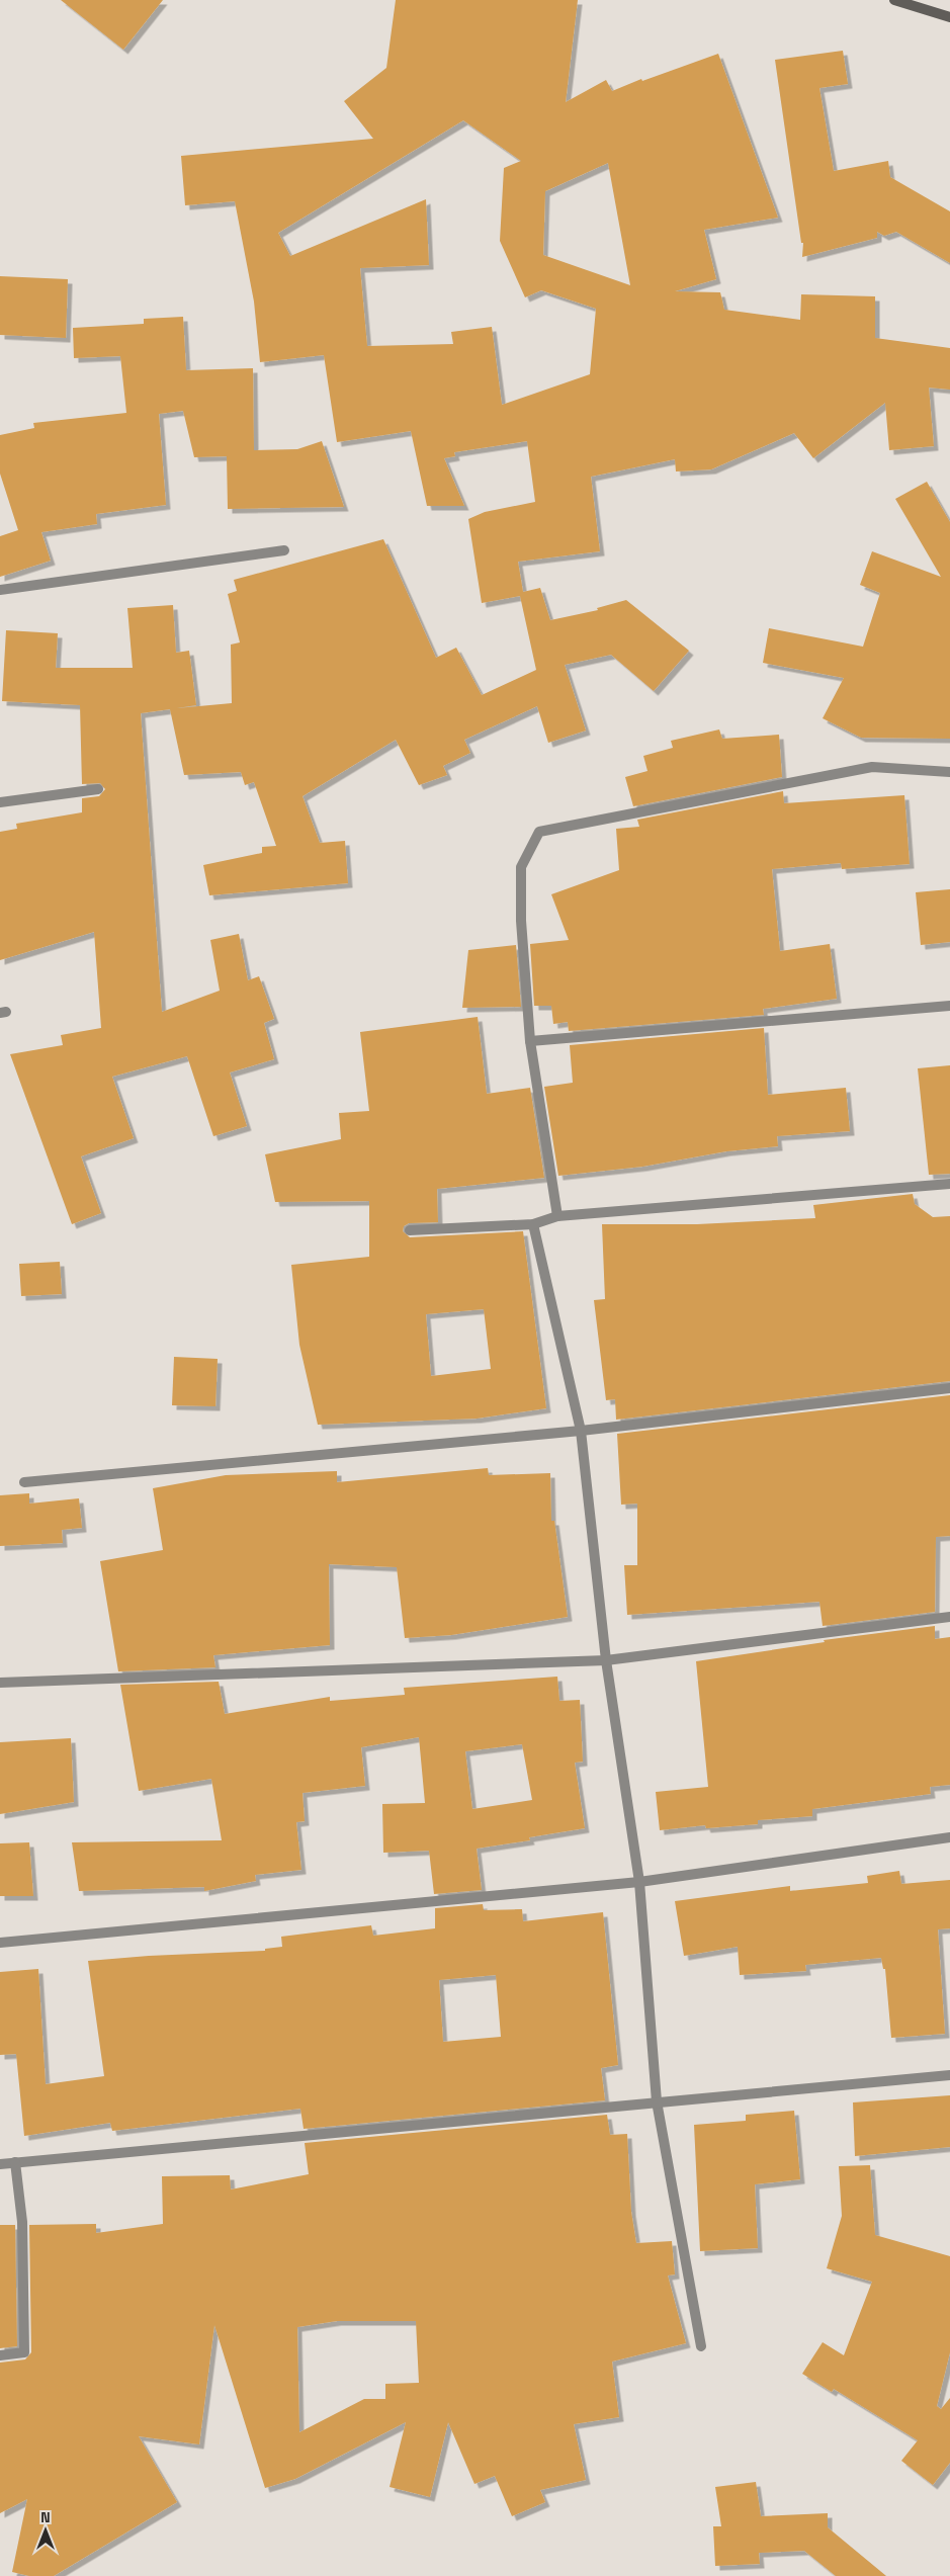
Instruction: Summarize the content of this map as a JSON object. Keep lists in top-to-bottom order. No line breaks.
{"north":"top"}
